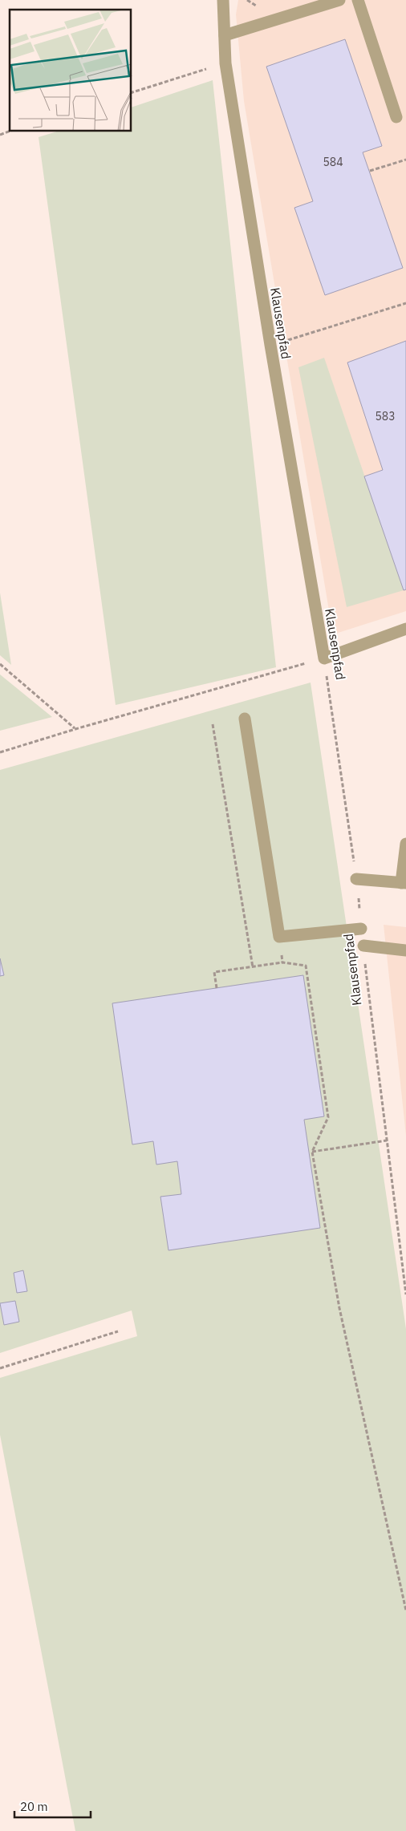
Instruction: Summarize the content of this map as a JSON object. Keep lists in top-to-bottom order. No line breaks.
{"streets":{"street":["Klausenpfad"]},"house_numbers":["584","583"],"scale_bar":"20 m"}
